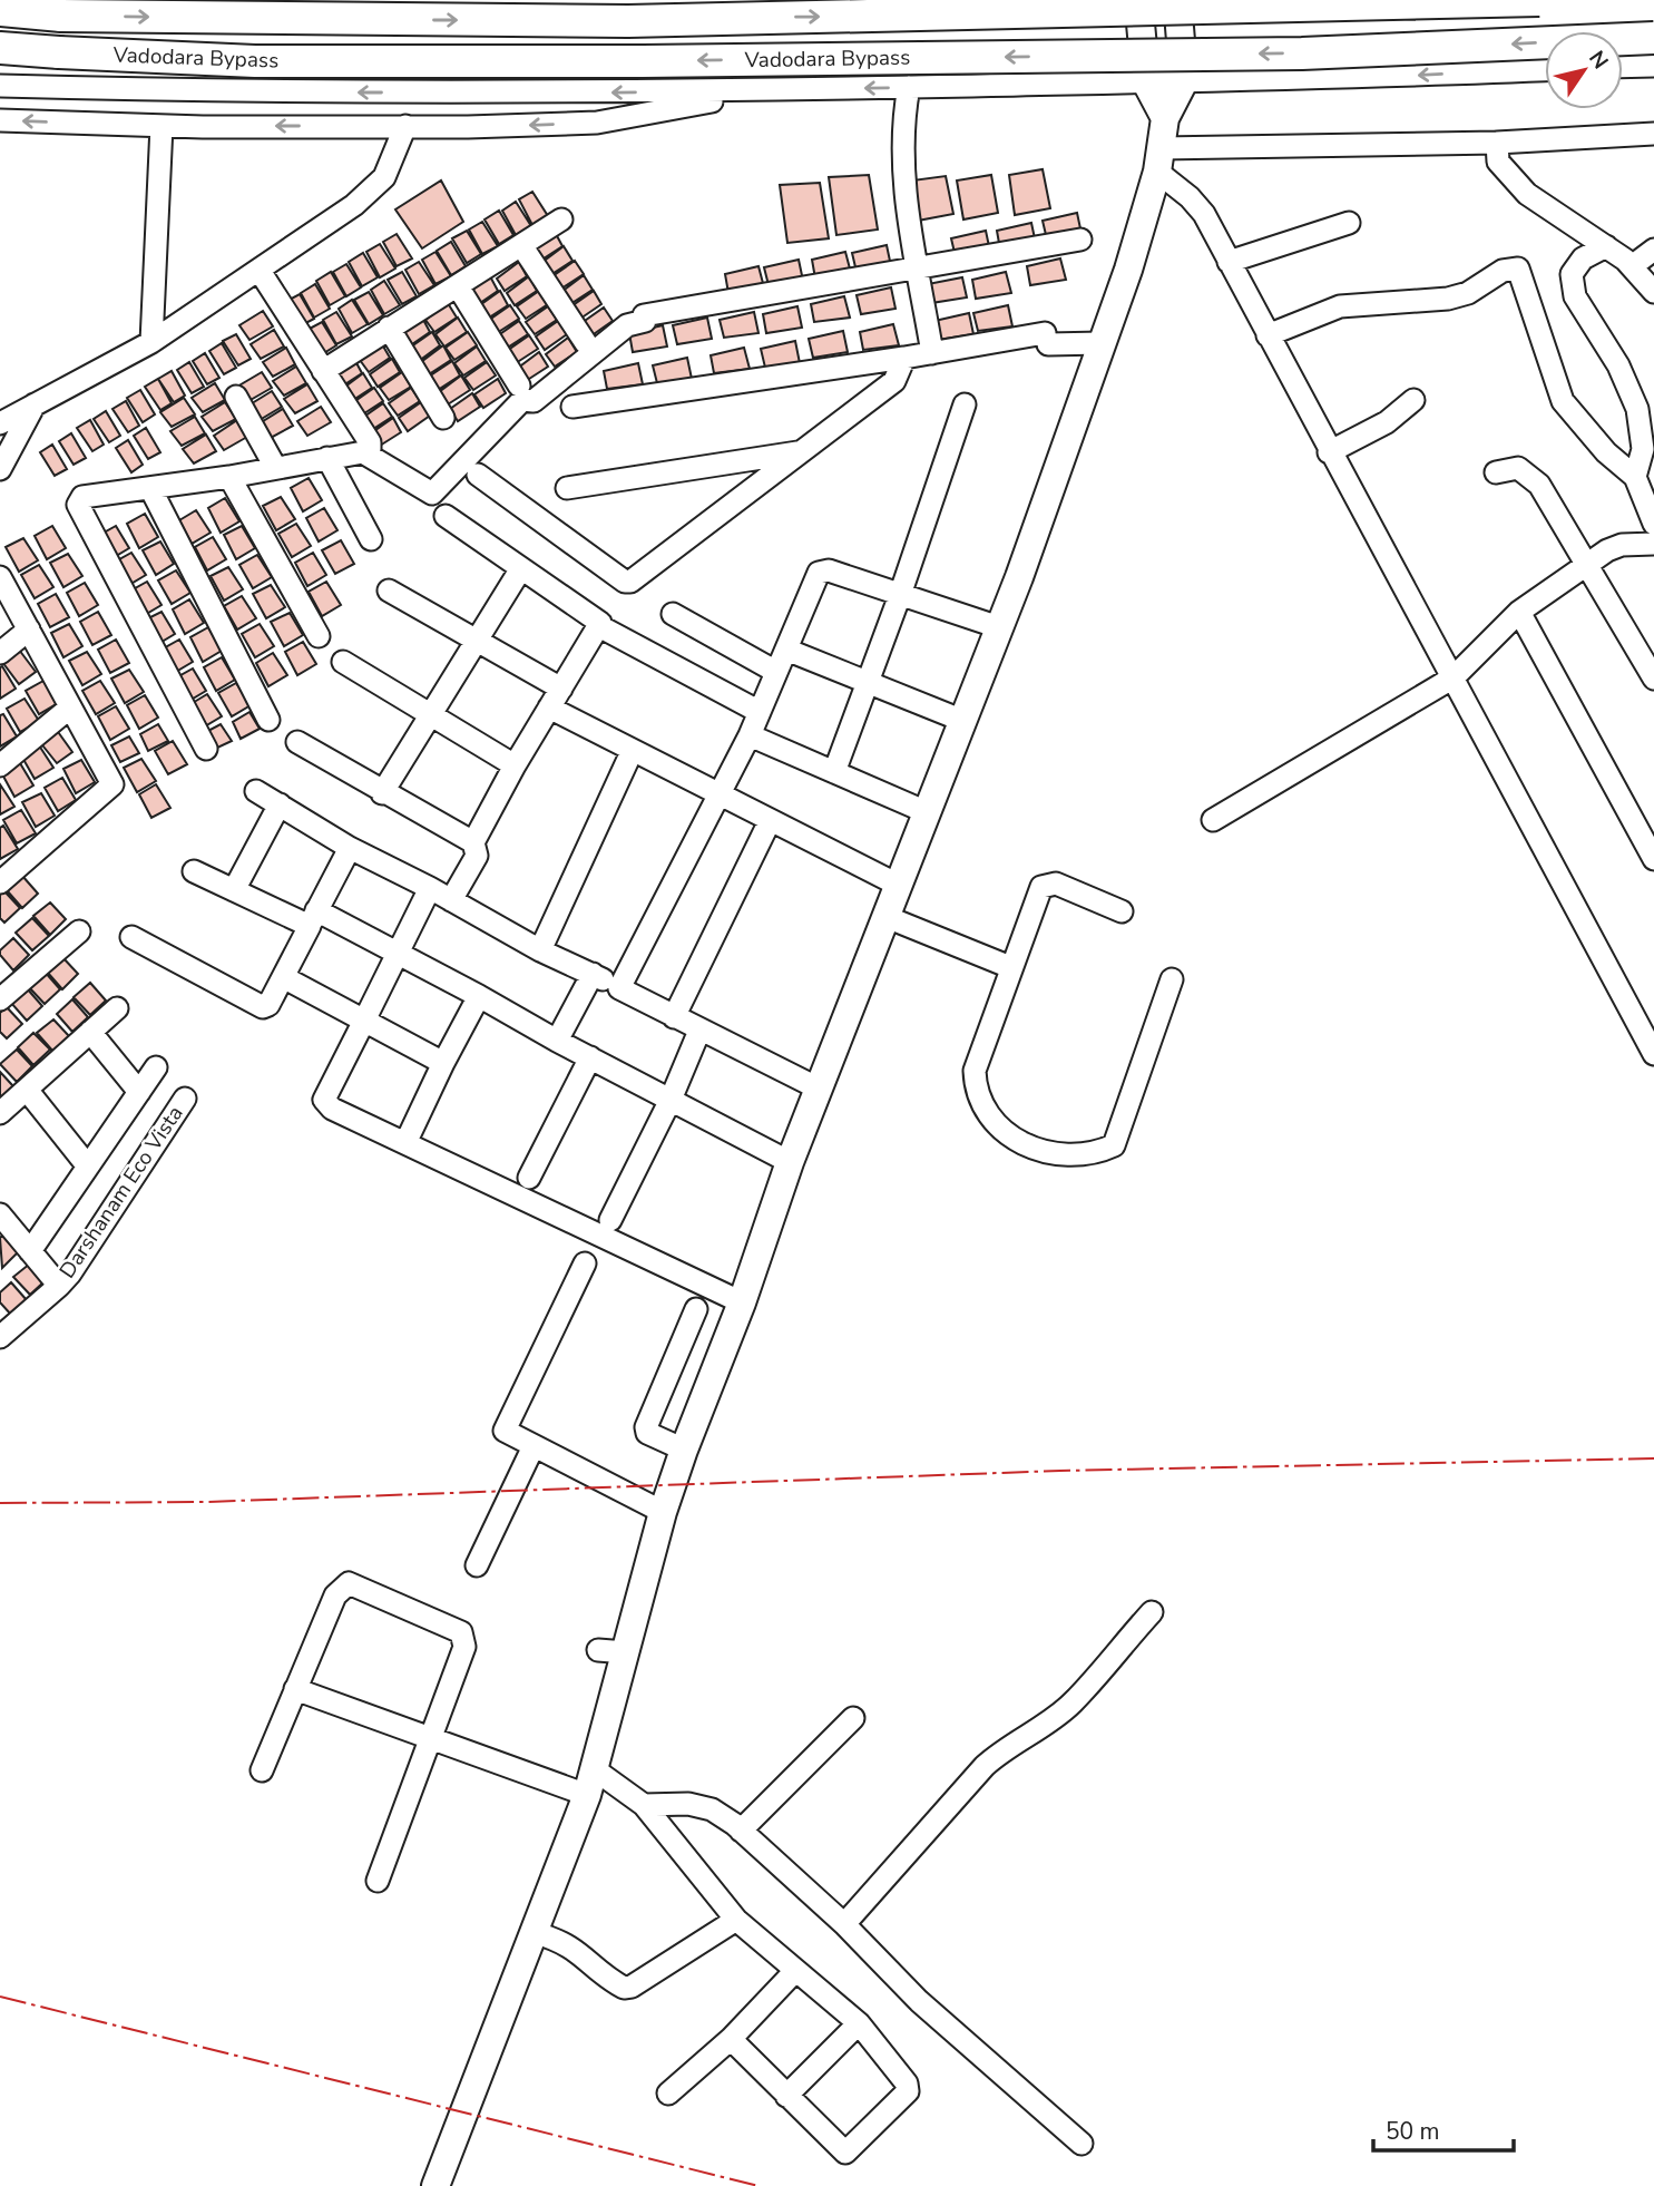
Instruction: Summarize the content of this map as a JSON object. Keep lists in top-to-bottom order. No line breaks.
{"streets":{"highway":["Vadodara Bypass"],"street":["Darshanam Eco Vista"]},"scale_bar":"50 m","north":"top right"}
